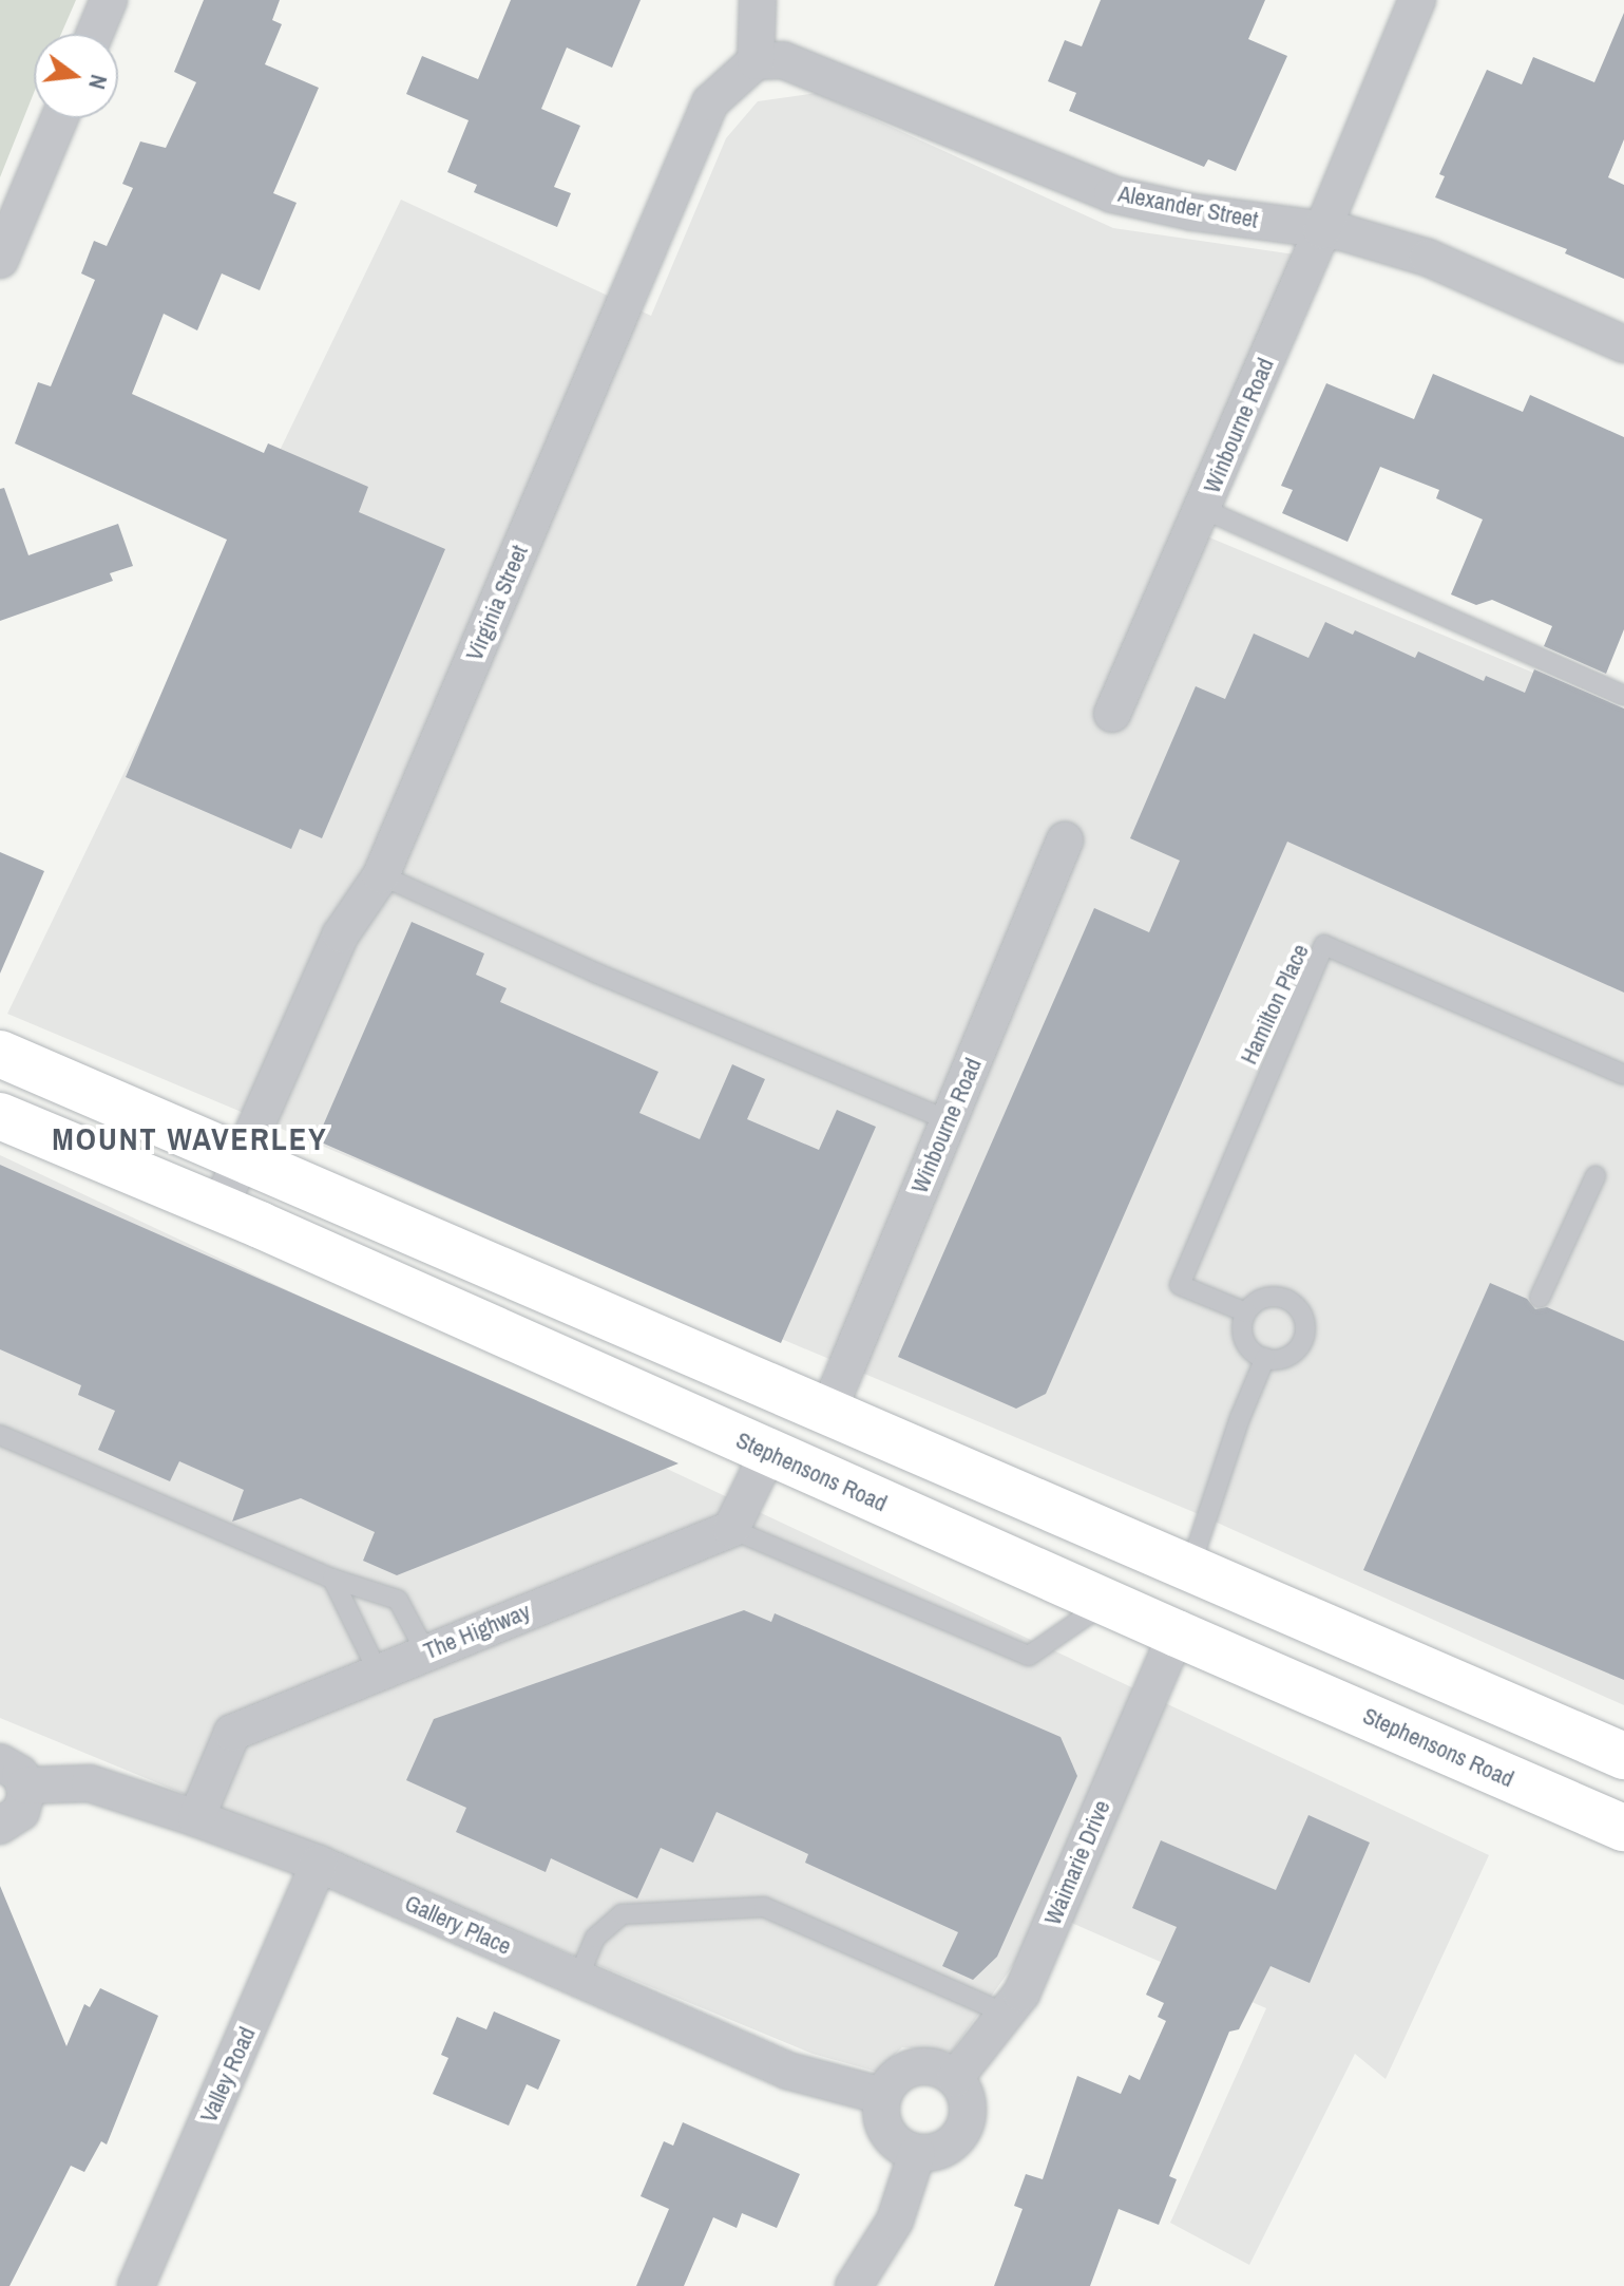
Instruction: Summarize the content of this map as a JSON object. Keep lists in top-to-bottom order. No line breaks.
{"streets":{"main road":["Stephensons Road"],"street":["Alexander Street","Winbourne Road","Virginia Street","The Highway","Waimarie Drive","Gallery Place","Valley Road"],"lane":["Hamilton Place"]},"crossings":[["Alexander Street","Winbourne Road"],["Alexander Street","Virginia Street"],["Virginia Street","Stephensons Road"],["Stephensons Road","Waimarie Drive"],["The Highway","Gallery Place"],["Waimarie Drive","Gallery Place"],["Gallery Place","Valley Road"]],"districts":["MOUNT WAVERLEY"],"north":"right"}
